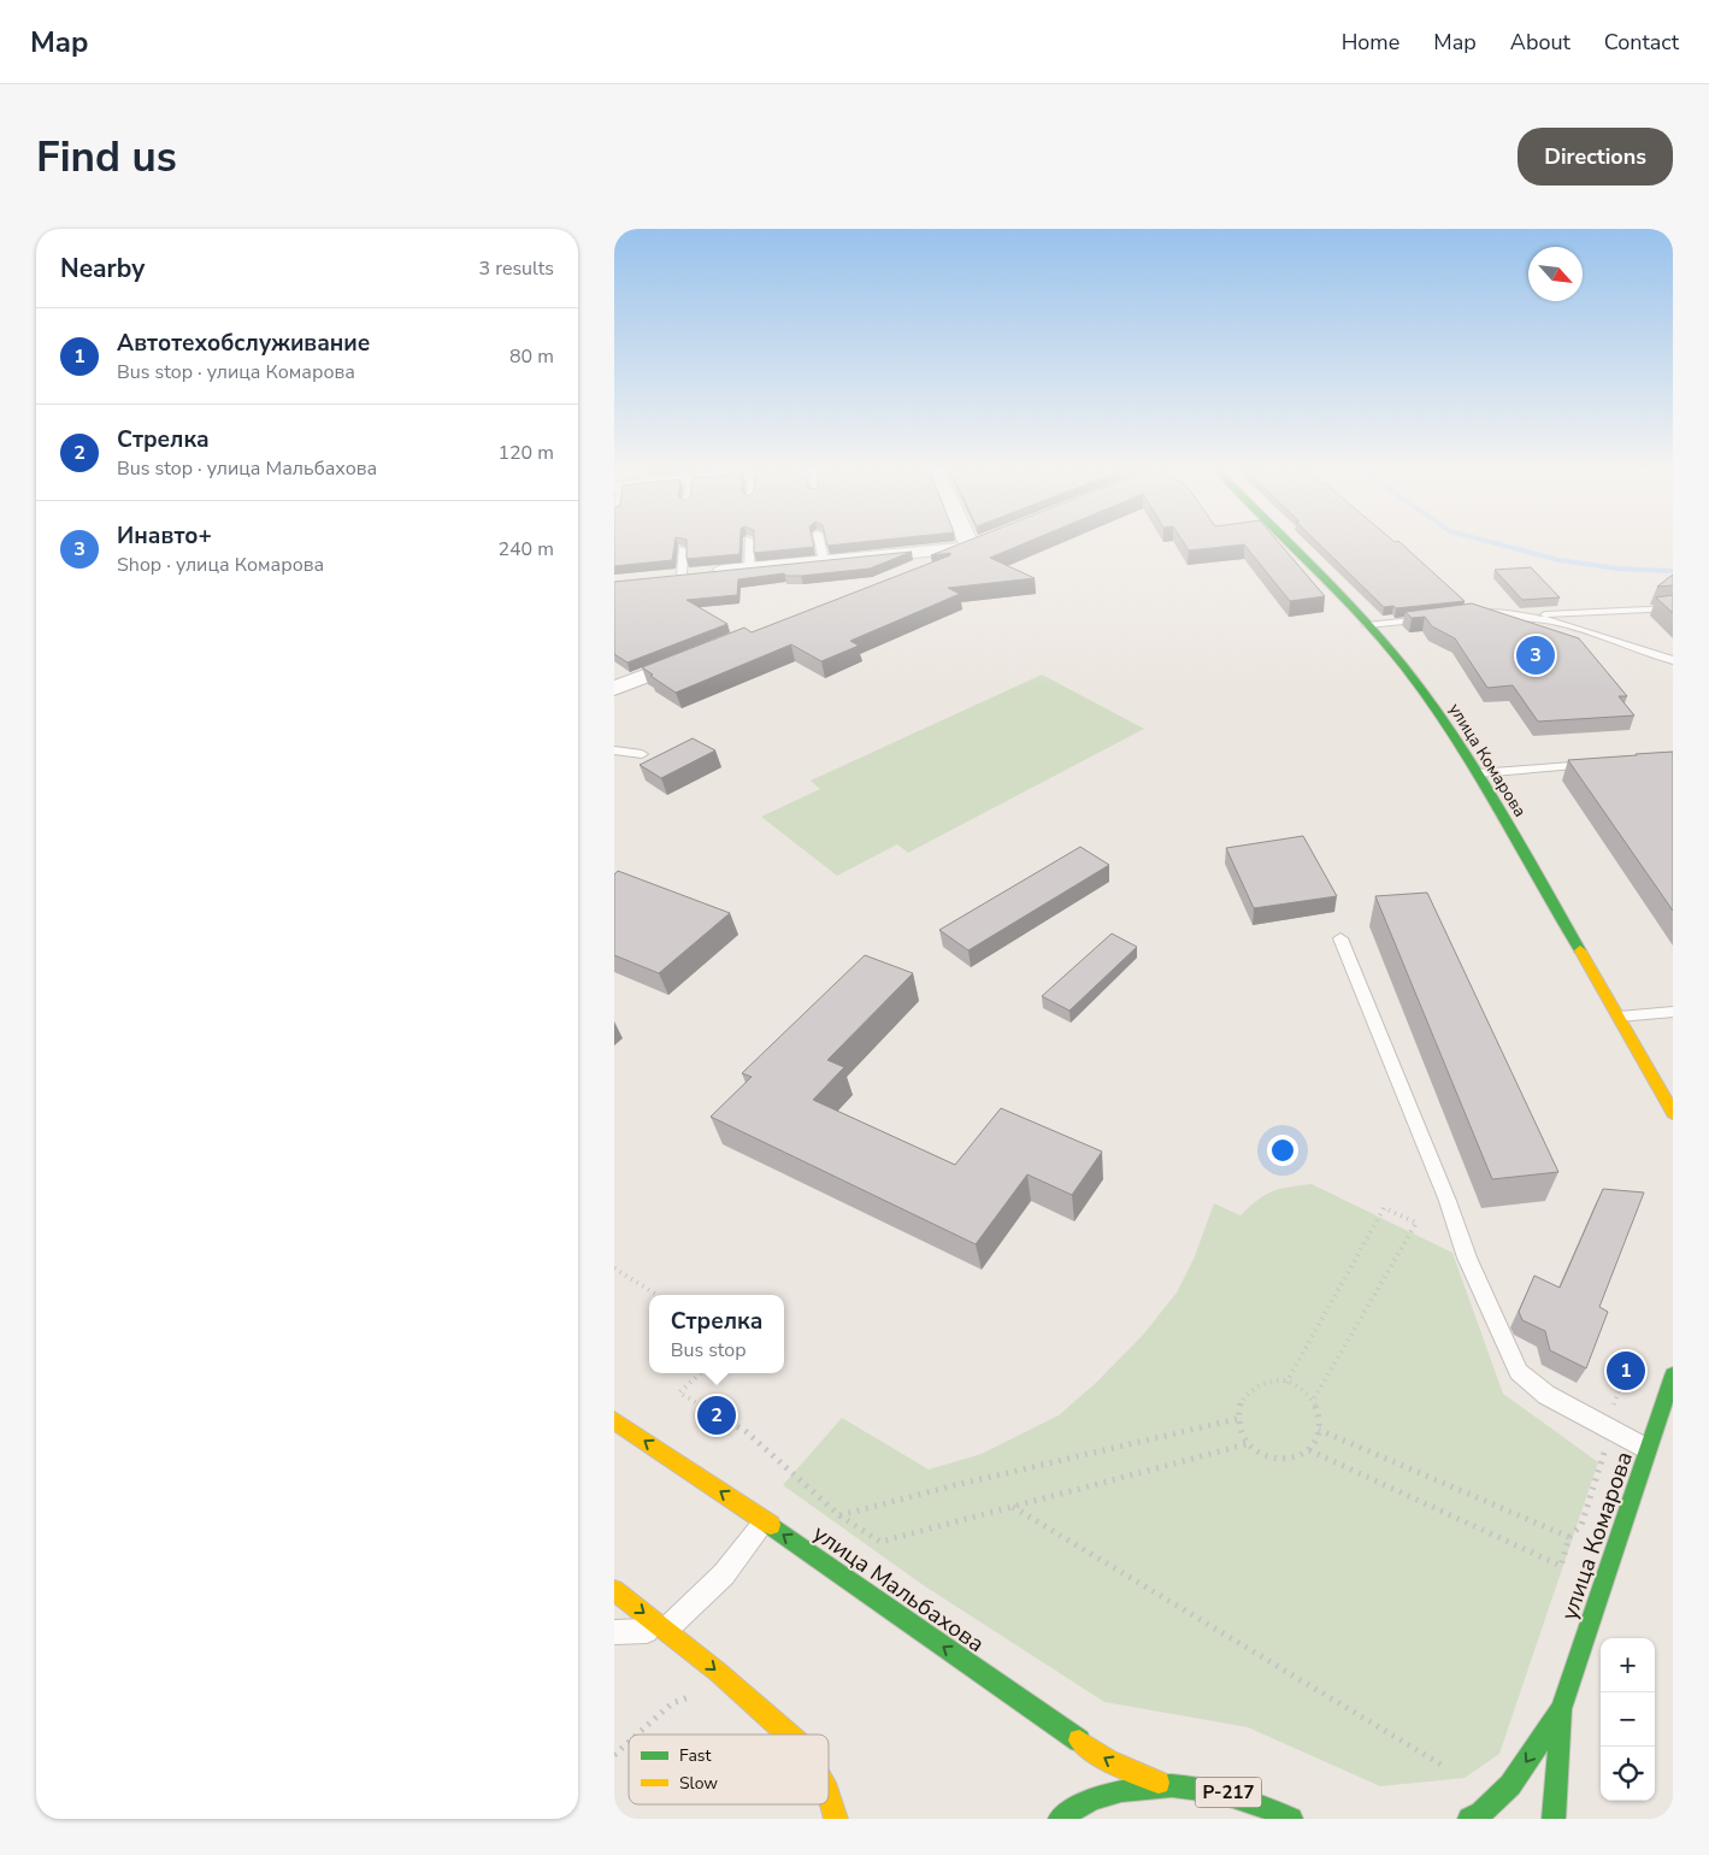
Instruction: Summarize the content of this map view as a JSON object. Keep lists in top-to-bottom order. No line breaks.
{"streets":{"main road":["улица Комарова","улица Мальбахова","Р-217"]},"crossings":[["улица Мальбахова","Р-217"]],"one_way":["улица Мальбахова"],"legend":["Fast","Slow"],"north":"bottom right","page":{"header":"Map","nav":["Home","Map","About","Contact"],"buttons":"Directions","title":"Find us","heading":["Nearby","3 results"],"list":[{"mark":"1","name":"Автотехобслуживание","note":"Bus stop · улица Комарова","value":"80 m"},{"mark":"2","name":"Стрелка","note":"Bus stop · улица Мальбахова","value":"120 m"},{"mark":"3","name":"Инавто+","note":"Shop · улица Комарова","value":"240 m"}],"pins":["3","1","2"],"popup":["Стрелка","Bus stop"],"map_buttons":["+","−"]}}
